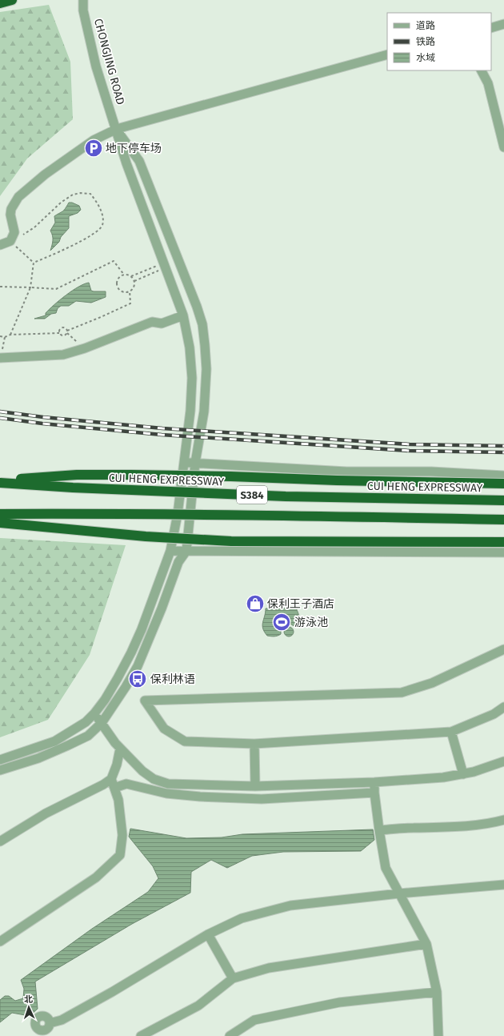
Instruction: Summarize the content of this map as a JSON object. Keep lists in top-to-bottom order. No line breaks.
{"streets":{"highway":["CUI HENG EXPRESSWAY","S384"],"street":["CHONGJING ROAD"]},"places":{"parking":["地下停车场"],"shop":["保利王子酒店"],"sports":["游泳池"],"bus stop":["保利林语"]},"legend":["道路","铁路","水域"],"north":"top"}
